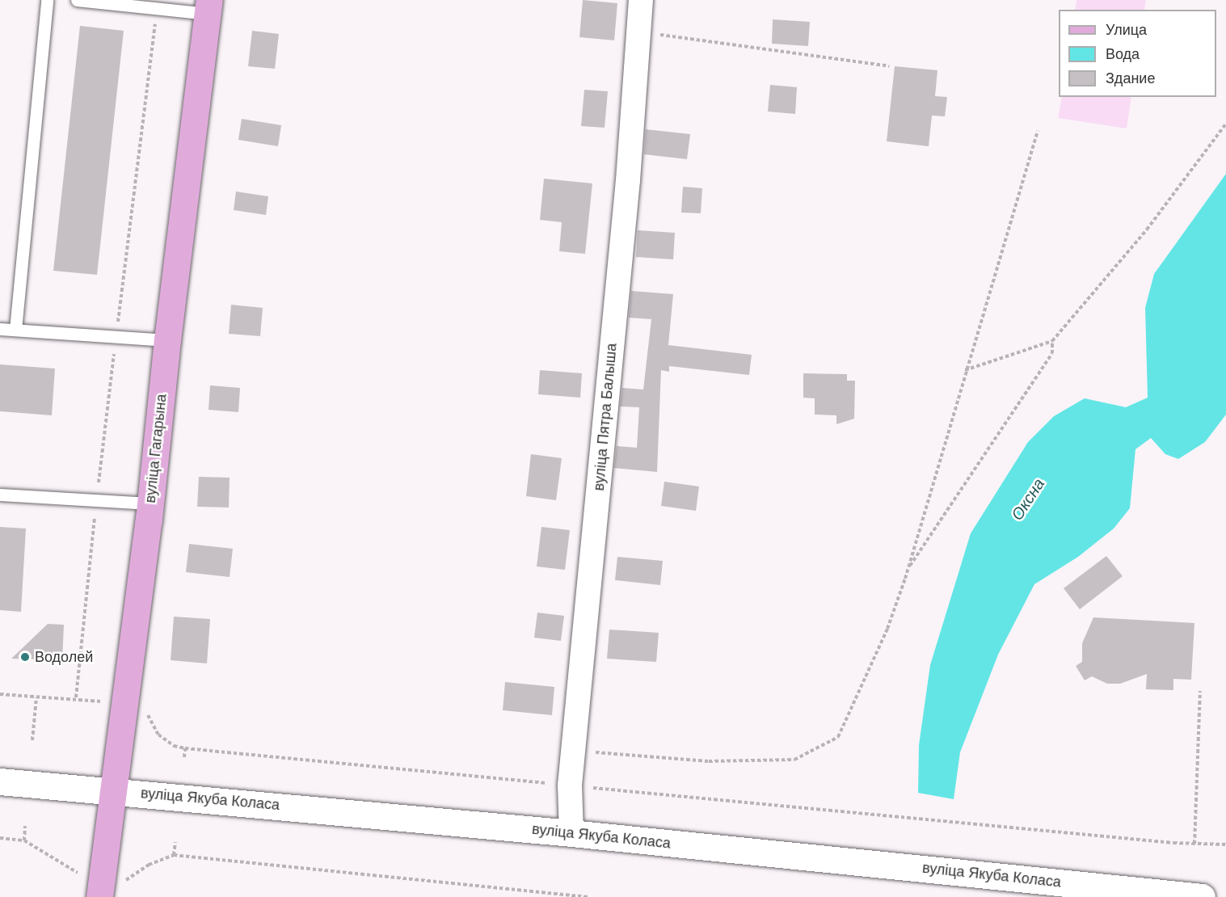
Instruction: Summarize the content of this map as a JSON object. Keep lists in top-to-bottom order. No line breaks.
{"streets":{"main road":["вуліца Гагарына","вуліца Якуба Коласа"],"street":["вуліца Пятра Балыша"]},"crossings":[["вуліца Пятра Балыша","вуліца Якуба Коласа"],["вуліца Гагарына","вуліца Якуба Коласа"]],"water":["Оксна"],"places":["Водолей"],"legend":["Улица","Вода","Здание"]}
